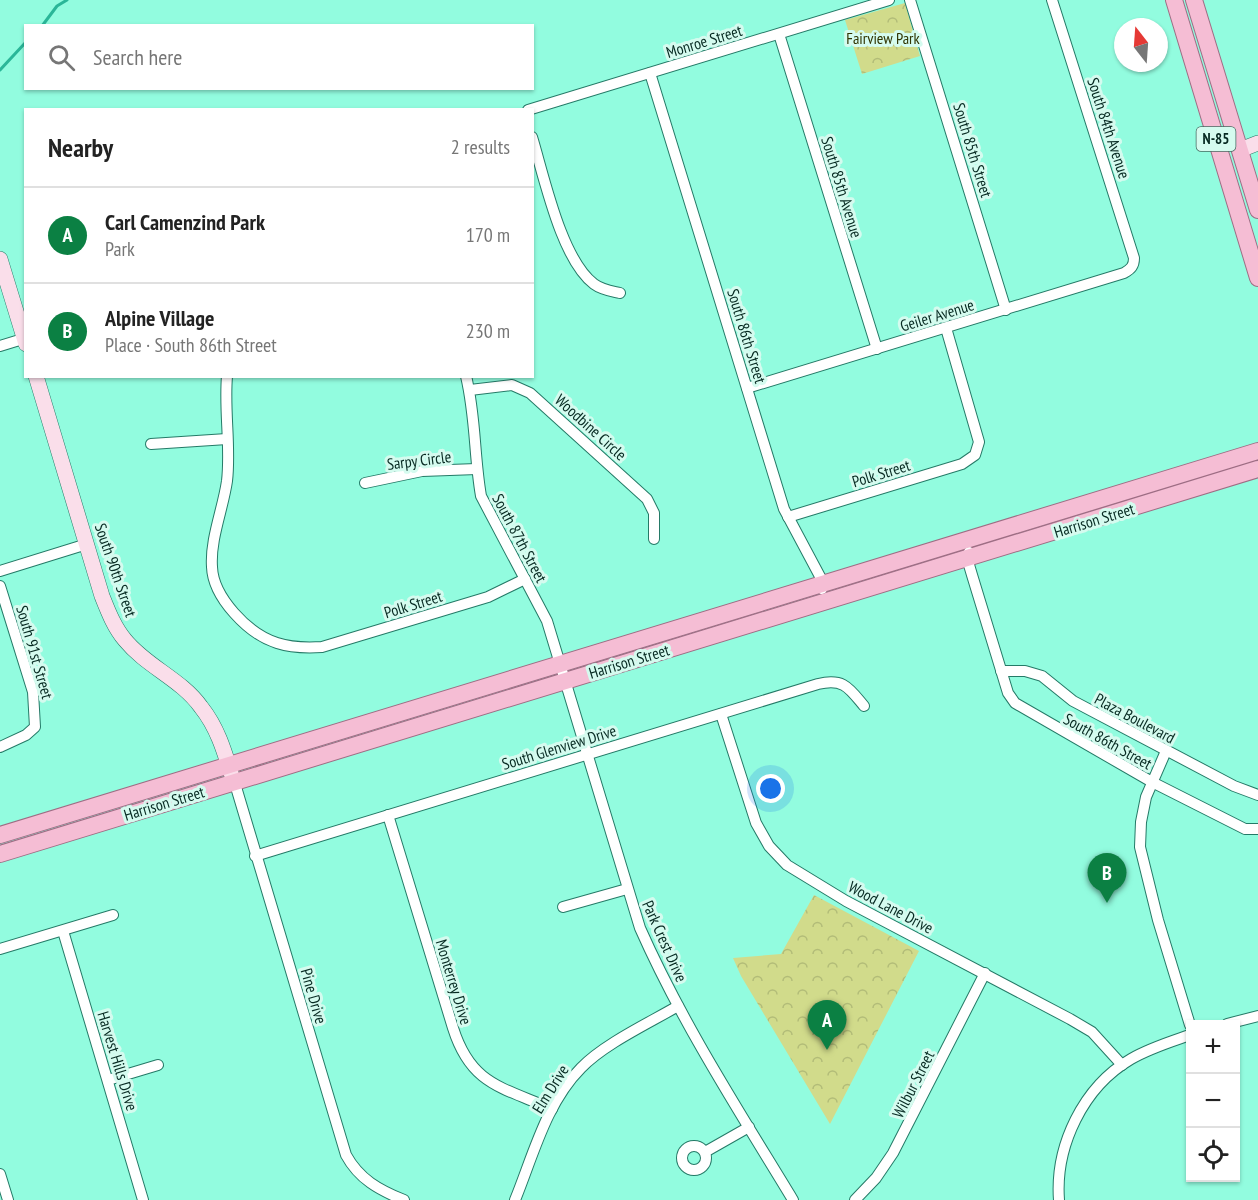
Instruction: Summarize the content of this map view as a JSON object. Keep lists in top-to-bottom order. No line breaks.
{"streets":{"main road":["N-85","Harrison Street"],"street":["Monroe Street","South 84th Avenue","South 85th Street","South 85th Avenue","Geiler Avenue","South 86th Street","Woodbine Circle","Sarpy Circle","Polk Street","South 87th Street","South 90th Street","South 91st Street","Plaza Boulevard","South Glenview Drive","Wood Lane Drive","Park Crest Drive","Monterrey Drive","Pine Drive","Harvest Hills Drive","Wilbur Street","Elm Drive"]},"crossings":[["Monroe Street","South 85th Avenue"],["Monroe Street","South 86th Street"],["South 84th Avenue","Geiler Avenue"],["South 85th Street","Geiler Avenue"],["South 85th Avenue","Geiler Avenue"],["Geiler Avenue","South 86th Street"],["Geiler Avenue","Polk Street"],["South 86th Street","Polk Street"],["South 86th Street","Harrison Street"],["South 86th Street","Plaza Boulevard"],["Woodbine Circle","South 87th Street"],["Sarpy Circle","South 87th Street"],["Polk Street","South 87th Street"],["Harrison Street","South 87th Street"],["Harrison Street","South 90th Street"],["Harrison Street","Park Crest Drive"],["Harrison Street","Pine Drive"],["South 87th Street","Park Crest Drive"],["South 90th Street","Pine Drive"],["South Glenview Drive","Wood Lane Drive"],["South Glenview Drive","Park Crest Drive"],["South Glenview Drive","Monterrey Drive"],["South Glenview Drive","Pine Drive"],["Wood Lane Drive","Wilbur Street"],["Park Crest Drive","Elm Drive"],["Monterrey Drive","Elm Drive"]],"parks":["Fairview Park"],"north":"top","page":{"search":"Search here","heading":["Nearby","2 results"],"list":[{"mark":"A","name":"Carl Camenzind Park","note":"Park","value":"170 m"},{"mark":"B","name":"Alpine Village","note":"Place · South 86th Street","value":"230 m"}],"pins":["B","A"],"map_buttons":["+","−"]}}
